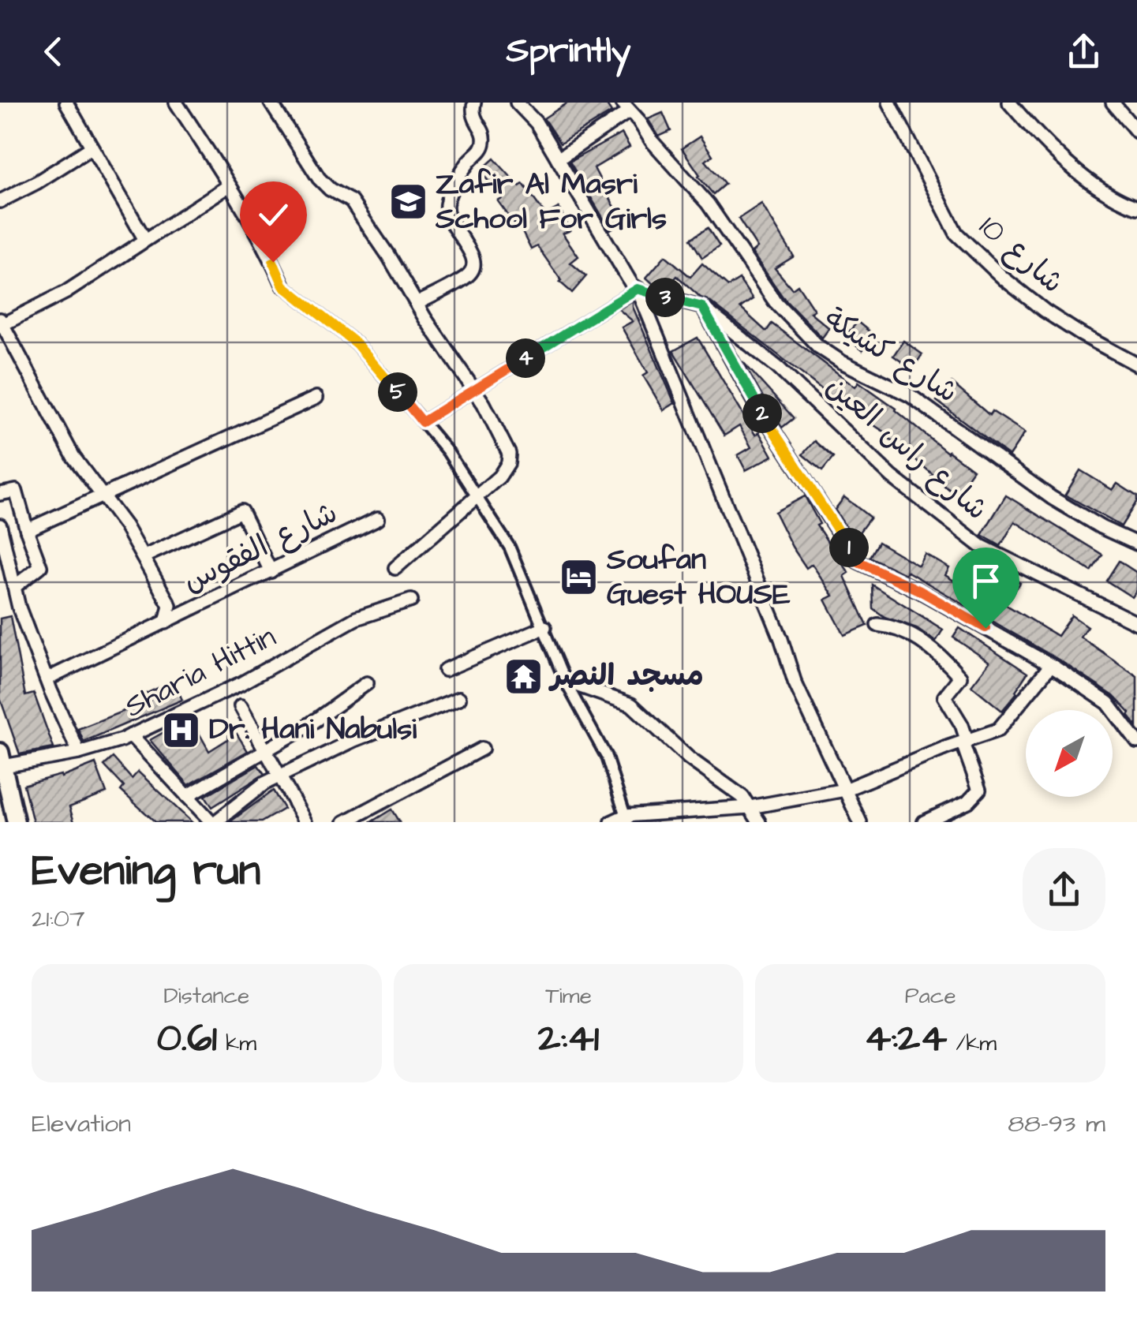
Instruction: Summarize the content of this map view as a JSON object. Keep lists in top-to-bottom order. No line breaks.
{"streets":{"street":["شارع 10","شارع كشيكة","شارع راس العين","شارع الفقوس","Sharia Hittin"]},"places":{"school or university":["Zafir Al Masri School For Girls"],"hotel":["Soufan Guest HOUSE"],"temple":["مسجد النصر"],"hospital":["Dr. Hani Nabulsi"]},"north":"bottom left","page":{"header":"Sprintly","pins":["3","4","5","2","1"],"heading":["Evening run","21:07"],"stats":[["Distance","0.61 km"],["Time","2:41"],["Pace","4:24 /km"]],"chart":["Elevation","88–93 m"]}}
